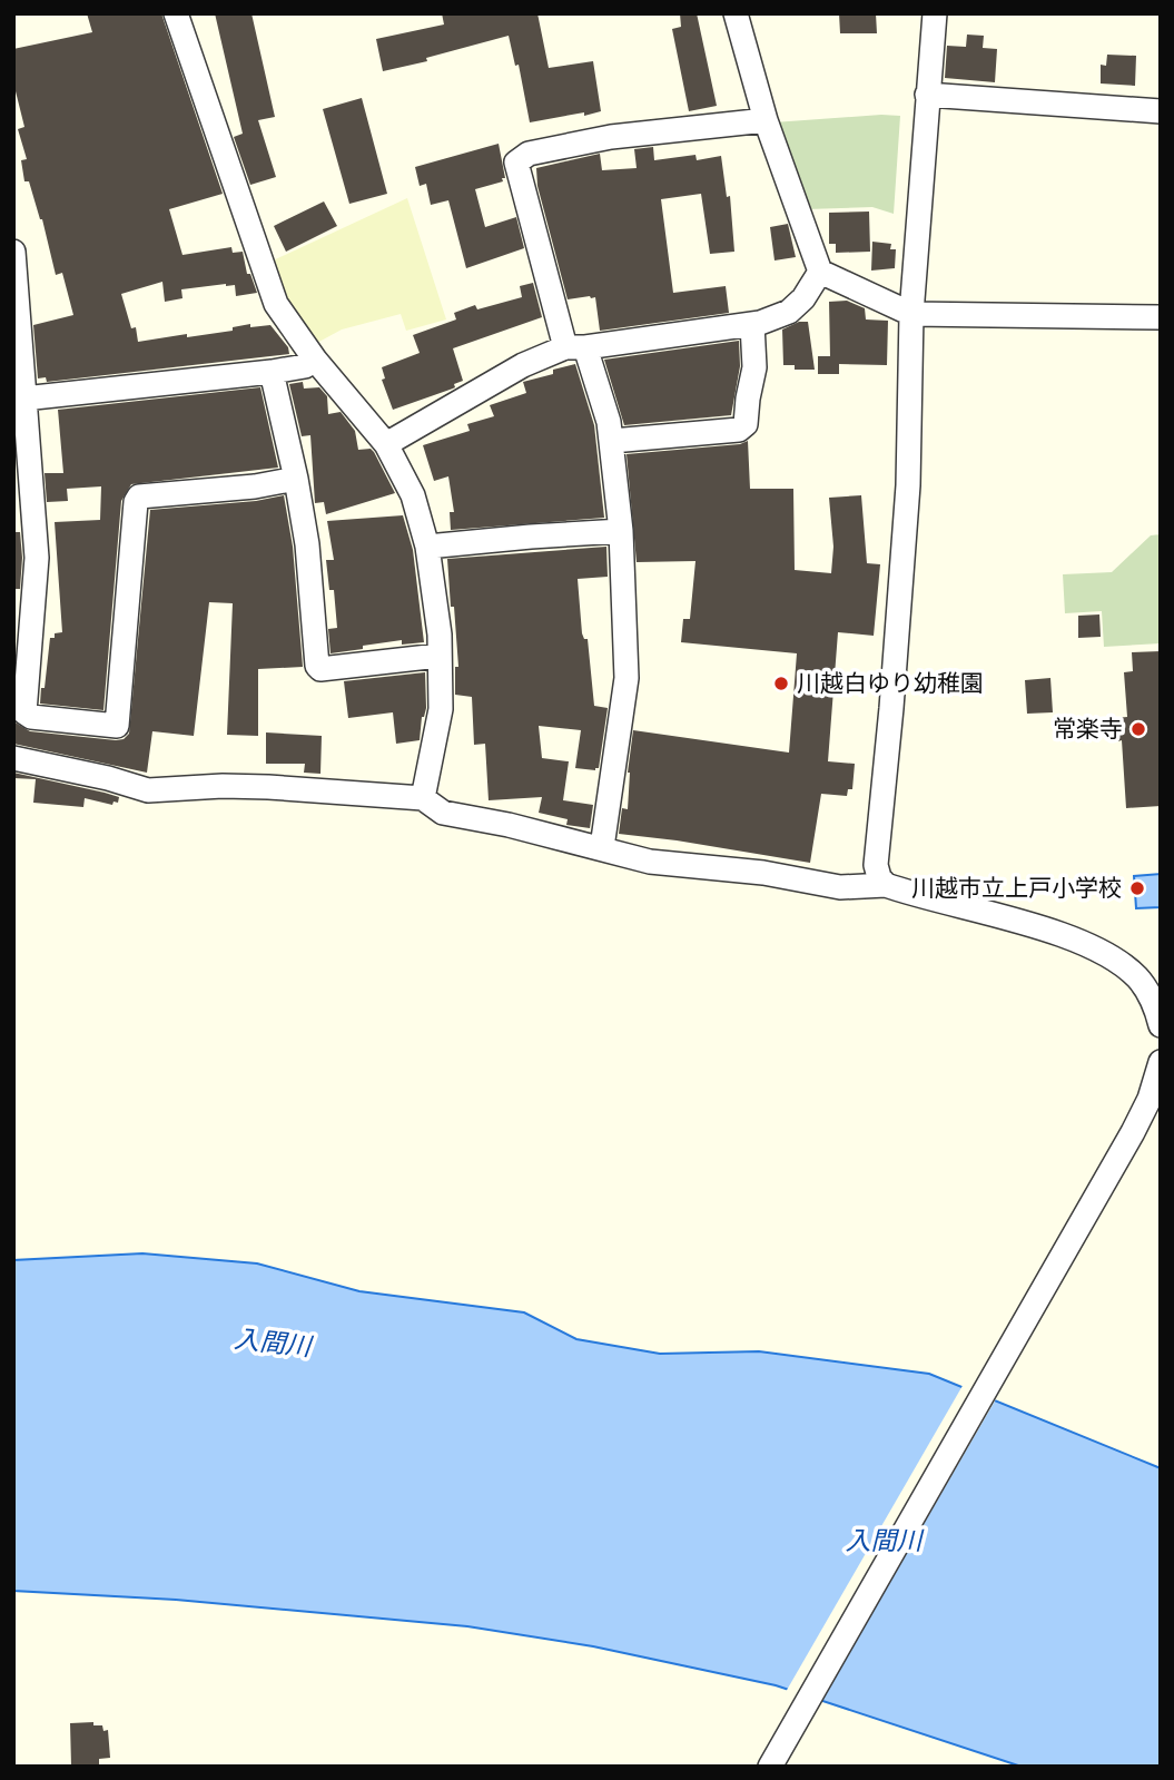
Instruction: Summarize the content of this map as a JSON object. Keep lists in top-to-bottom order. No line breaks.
{"water":["入間川"],"places":["川越白ゆり幼稚園","常楽寺","川越市立上戸小学校"]}
